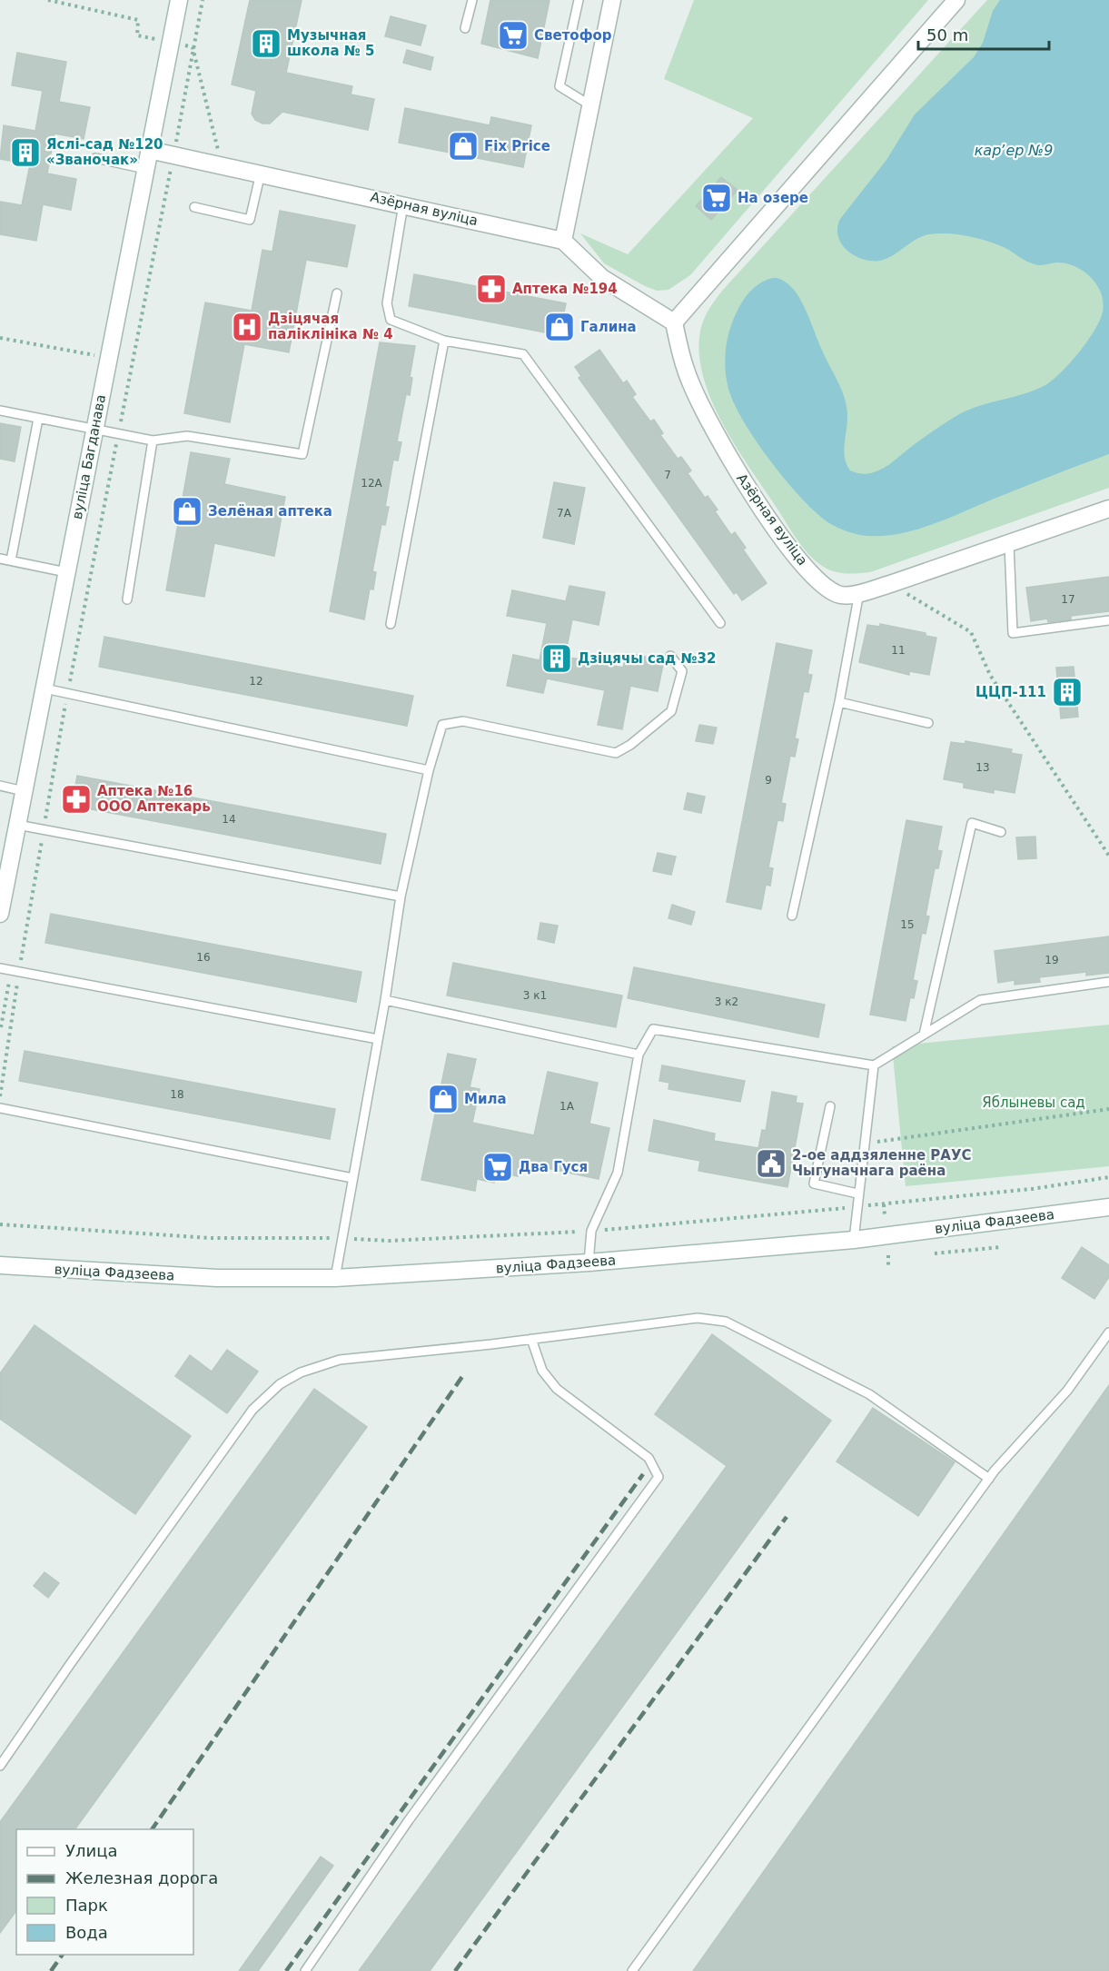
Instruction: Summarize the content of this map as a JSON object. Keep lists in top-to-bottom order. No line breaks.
{"streets":{"street":["Азёрная вуліца","вуліца Багданава","вуліца Фадзеева"]},"crossings":[["Азёрная вуліца","вуліца Багданава"]],"water":["карʼер №9"],"parks":["Яблыневы сад"],"places":{"supermarket":["Светофор","На озере","Два Гуся"],"building":["Музычная школа № 5","Яслі-сад №120 «Званочак»","Дзіцячы сад №32","ЦЦП-111"],"shop":["Fix Price","Галина","Зелёная аптека","Мила"],"pharmacy":["Аптека №194","Аптека №16 ООО Аптекарь"],"hospital":["Дзіцячая паліклініка № 4"],"public building":["2-ое аддзяленне РАУС Чыгуначнага раёна"]},"house_numbers":["7","12А","7А","17","11","12","13","9","14","15","16","19","3 к1","3 к2","18","1А"],"legend":["Улица","Железная дорога","Парк","Вода"],"scale_bar":"50 m"}
